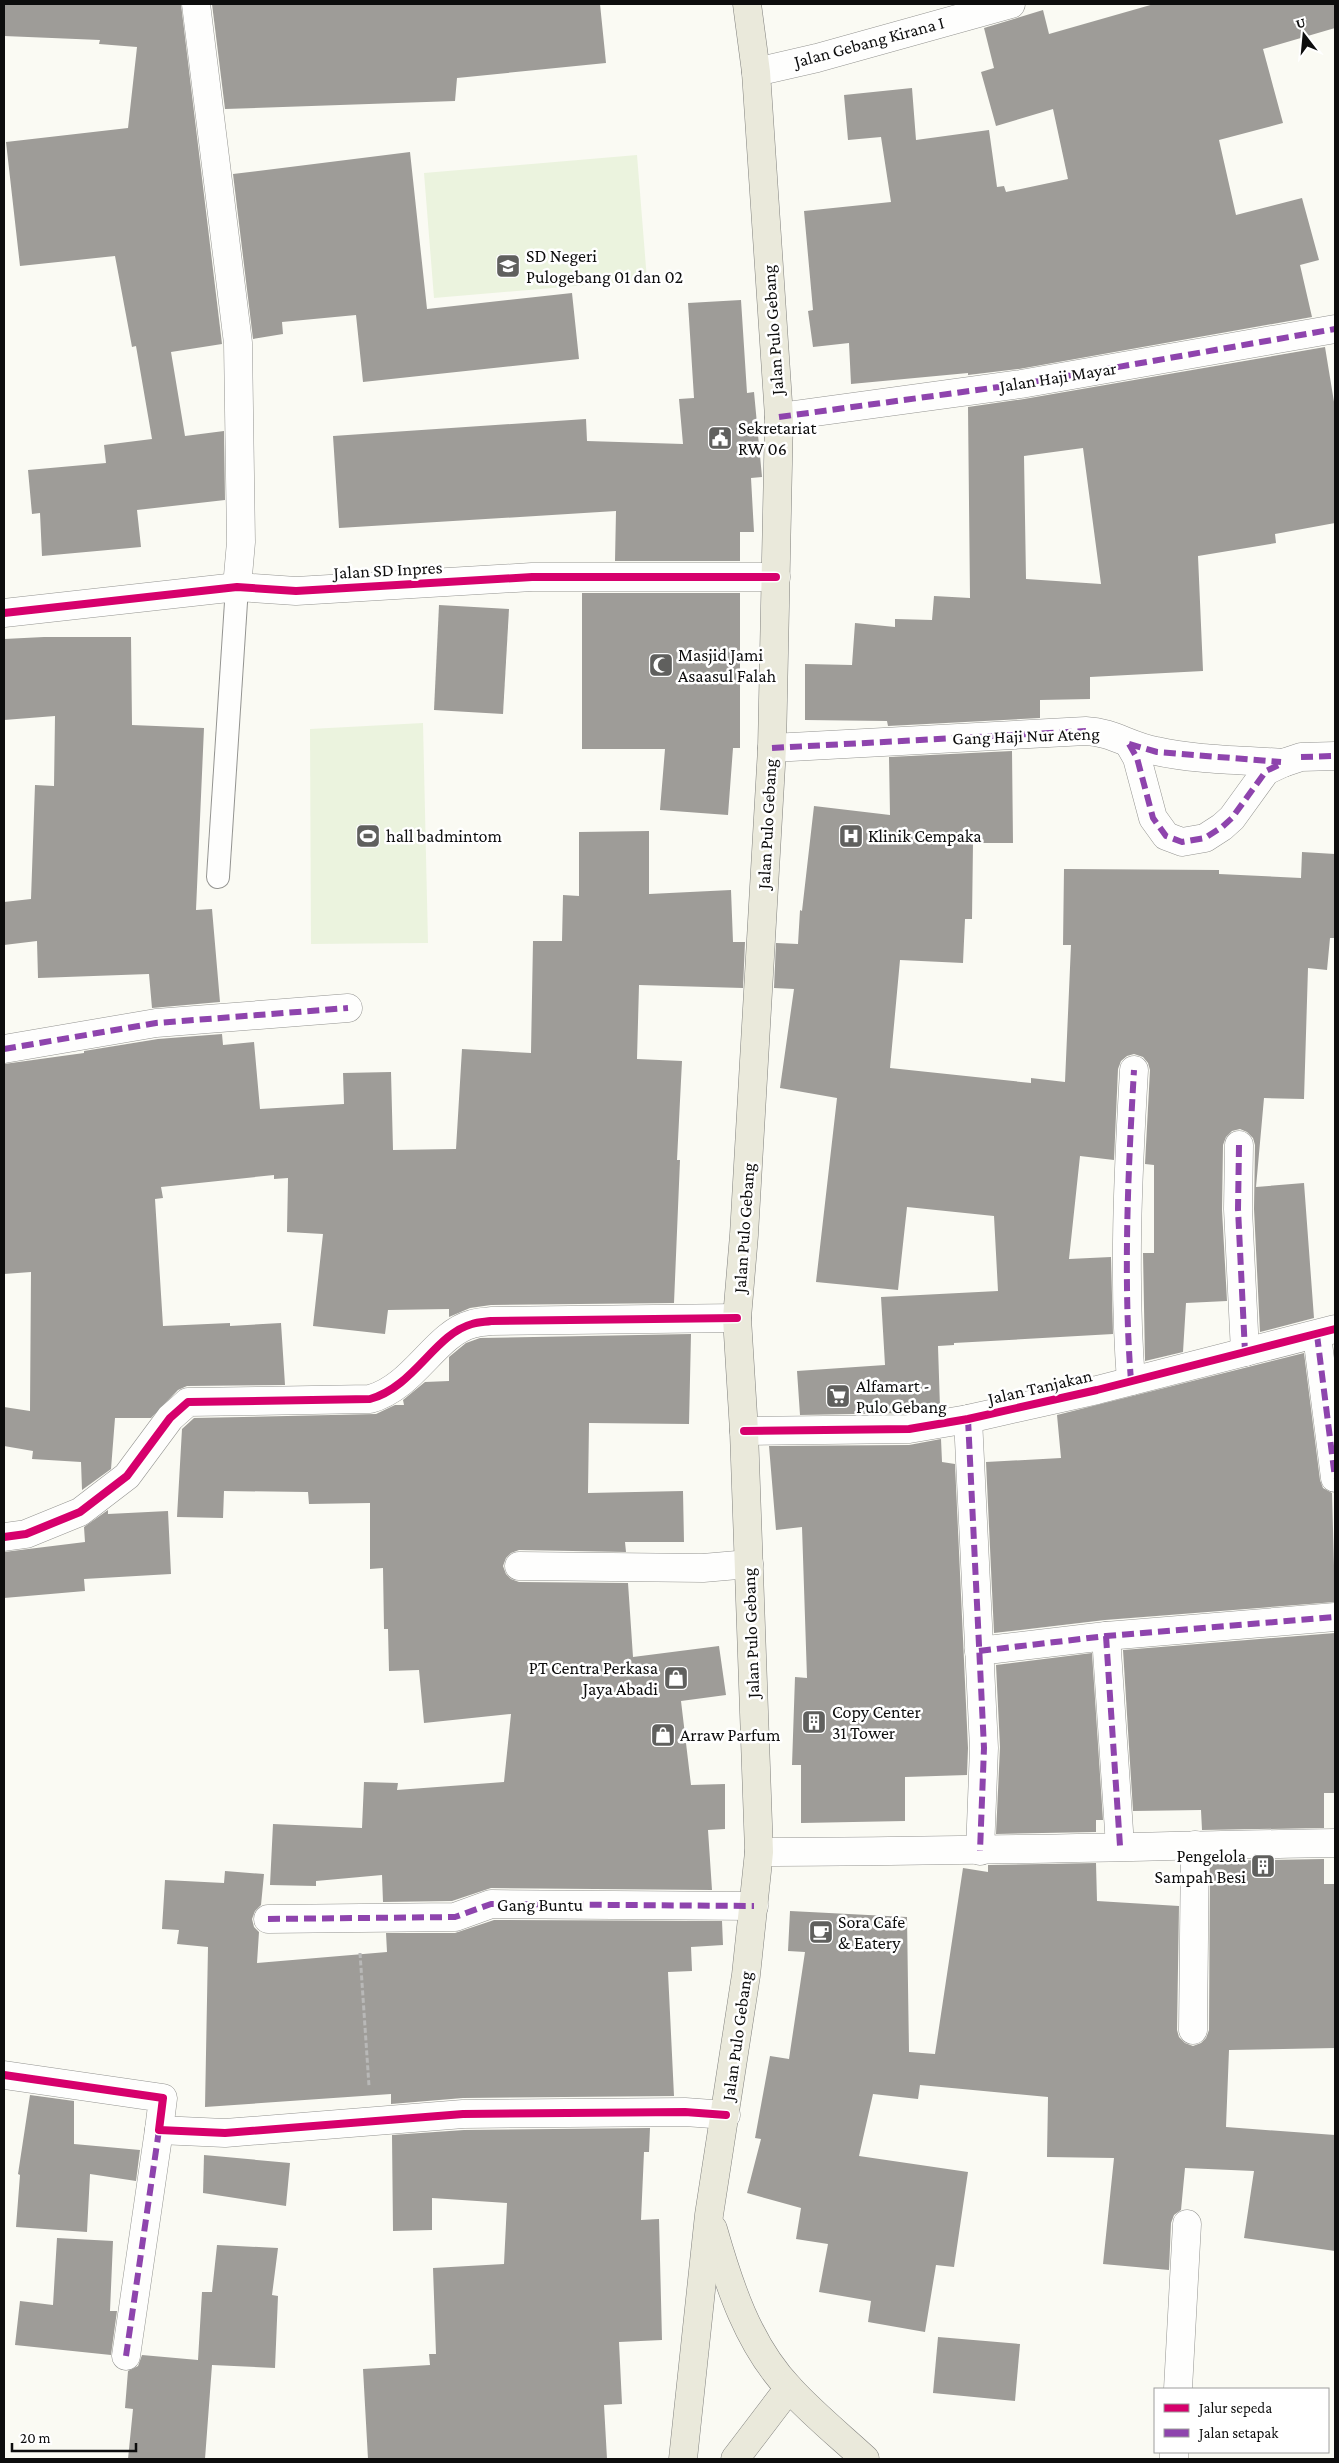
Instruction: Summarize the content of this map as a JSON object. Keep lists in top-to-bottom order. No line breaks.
{"streets":{"main road":["Jalan Pulo Gebang"],"street":["Jalan Gebang Kirana I","Jalan Haji Mayar","Jalan SD Inpres","Gang Haji Nur Ateng","Jalan Tanjakan","Gang Buntu"]},"crossings":[["Jalan Gebang Kirana I","Jalan Pulo Gebang"],["Jalan Pulo Gebang","Jalan Haji Mayar"],["Jalan Pulo Gebang","Jalan SD Inpres"],["Jalan Pulo Gebang","Gang Haji Nur Ateng"],["Jalan Pulo Gebang","Jalan Tanjakan"],["Jalan Pulo Gebang","Gang Buntu"]],"places":{"school or university":["SD Negeri Pulogebang 01 dan 02"],"public building":["Sekretariat RW 06"],"mosque":["Masjid Jami Asaasul Falah"],"sports":["hall badmintom"],"hospital":["Klinik Cempaka"],"supermarket":["Alfamart - Pulo Gebang"],"shop":["PT Centra Perkasa Jaya Abadi","Arraw Parfum"],"building":["Copy Center 31 Tower","Pengelola Sampah Besi"],"cafe":["Sora Cafe & Eatery"]},"legend":["Jalur sepeda","Jalan setapak"],"scale_bar":"20 m","north":"top"}
